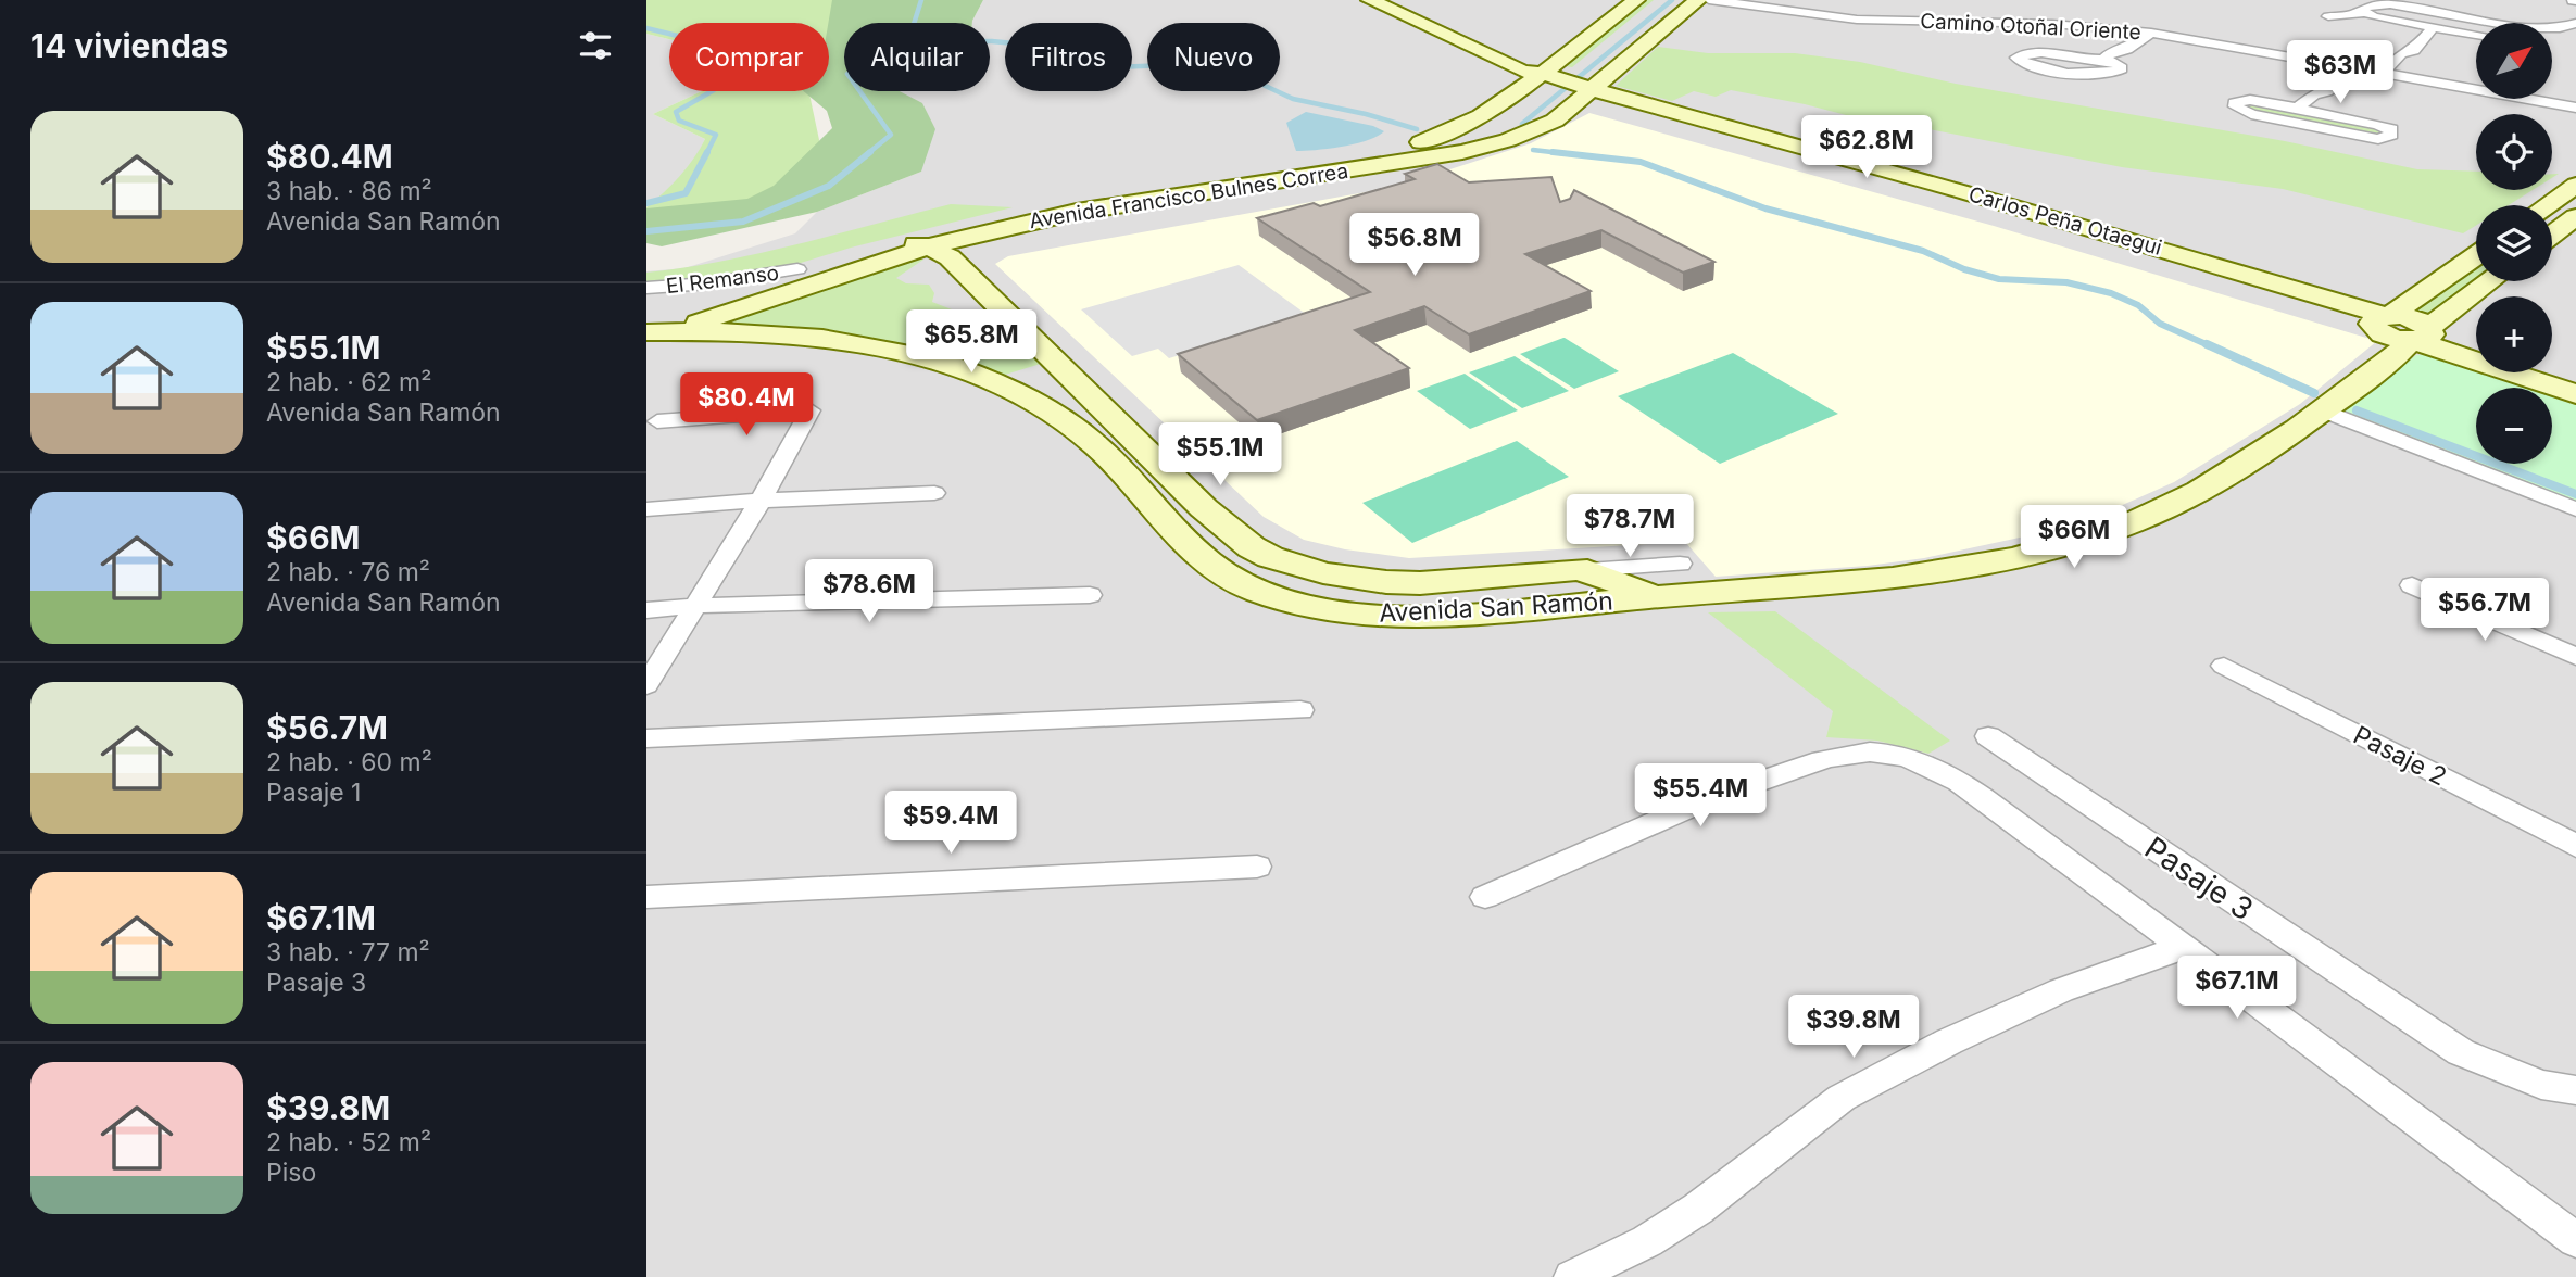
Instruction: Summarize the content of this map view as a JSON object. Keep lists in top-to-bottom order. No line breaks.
{"streets":{"street":["Camino Otoñal Oriente","Avenida Francisco Bulnes Correa","Carlos Peña Otaegui","El Remanso","Avenida San Ramón","Pasaje 2","Pasaje 3"]},"crossings":[["Avenida Francisco Bulnes Correa","Carlos Peña Otaegui"],["Avenida Francisco Bulnes Correa","El Remanso"],["Avenida Francisco Bulnes Correa","Avenida San Ramón"],["Carlos Peña Otaegui","Avenida San Ramón"]],"north":"top right","page":{"heading":"14 viviendas","map_buttons":["+","−"],"chip":["Comprar","Alquilar","Filtros","Nuevo"],"price":["$63M","$62.8M","$56.8M","$65.8M","$80.4M","$55.1M","$78.7M","$66M","$78.6M","$56.7M","$55.4M","$59.4M","$67.1M","$39.8M"],"list":[{"name":"$80.4M","note":"3 hab. · 86 m² · Avenida San Ramón"},{"name":"$55.1M","note":"2 hab. · 62 m² · Avenida San Ramón"},{"name":"$66M","note":"2 hab. · 76 m² · Avenida San Ramón"},{"name":"$56.7M","note":"2 hab. · 60 m² · Pasaje 1"},{"name":"$67.1M","note":"3 hab. · 77 m² · Pasaje 3"},{"name":"$39.8M","note":"2 hab. · 52 m² · Piso"}]}}
